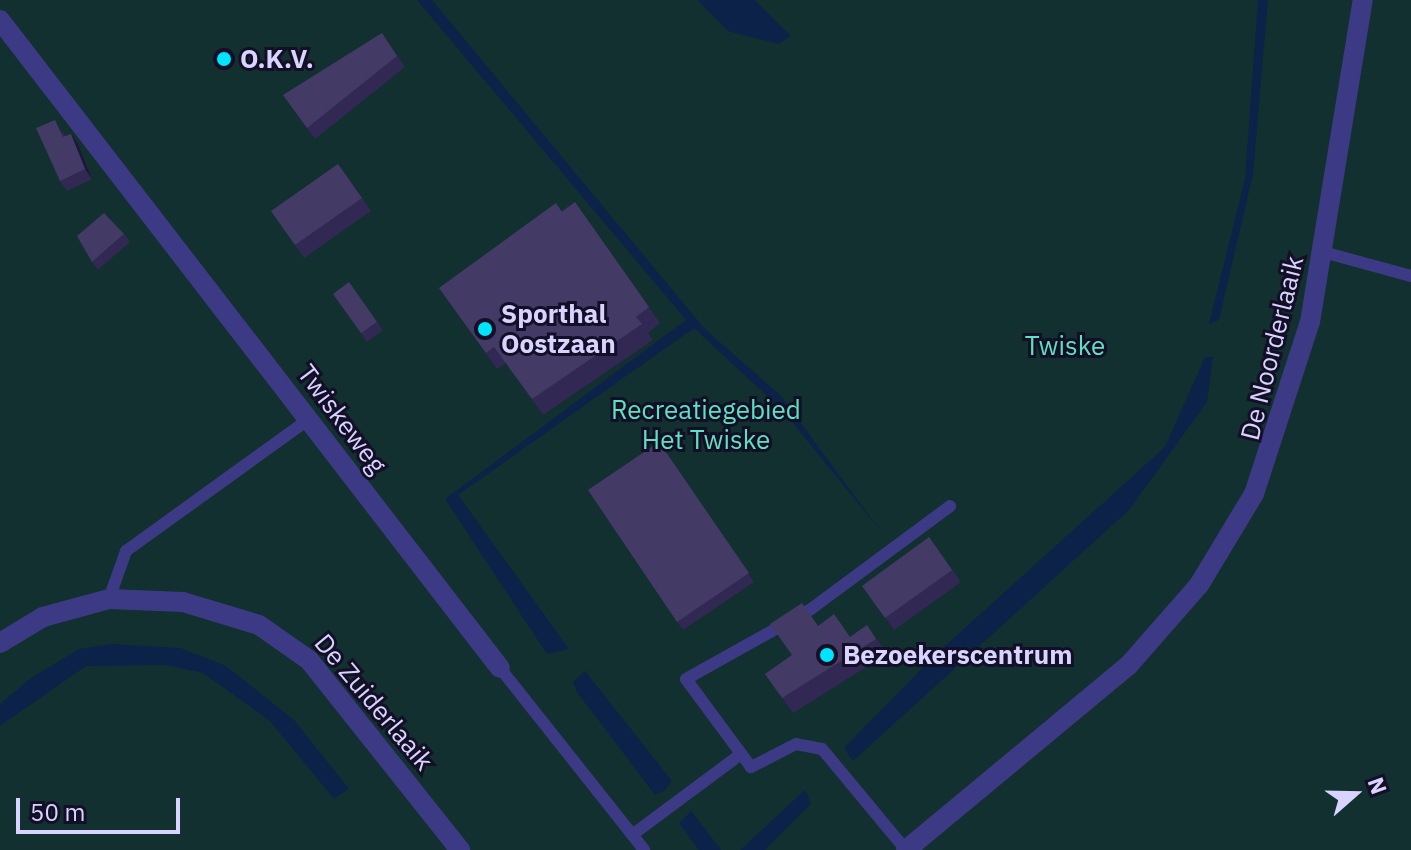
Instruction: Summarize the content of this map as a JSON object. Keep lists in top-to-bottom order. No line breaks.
{"streets":{"street":["De Noorderlaaik","Twiskeweg","De Zuiderlaaik"]},"parks":["Twiske","Recreatiegebied Het Twiske"],"places":["O.K.V.","Sporthal Oostzaan","Bezoekerscentrum"],"scale_bar":"50 m","north":"right"}
